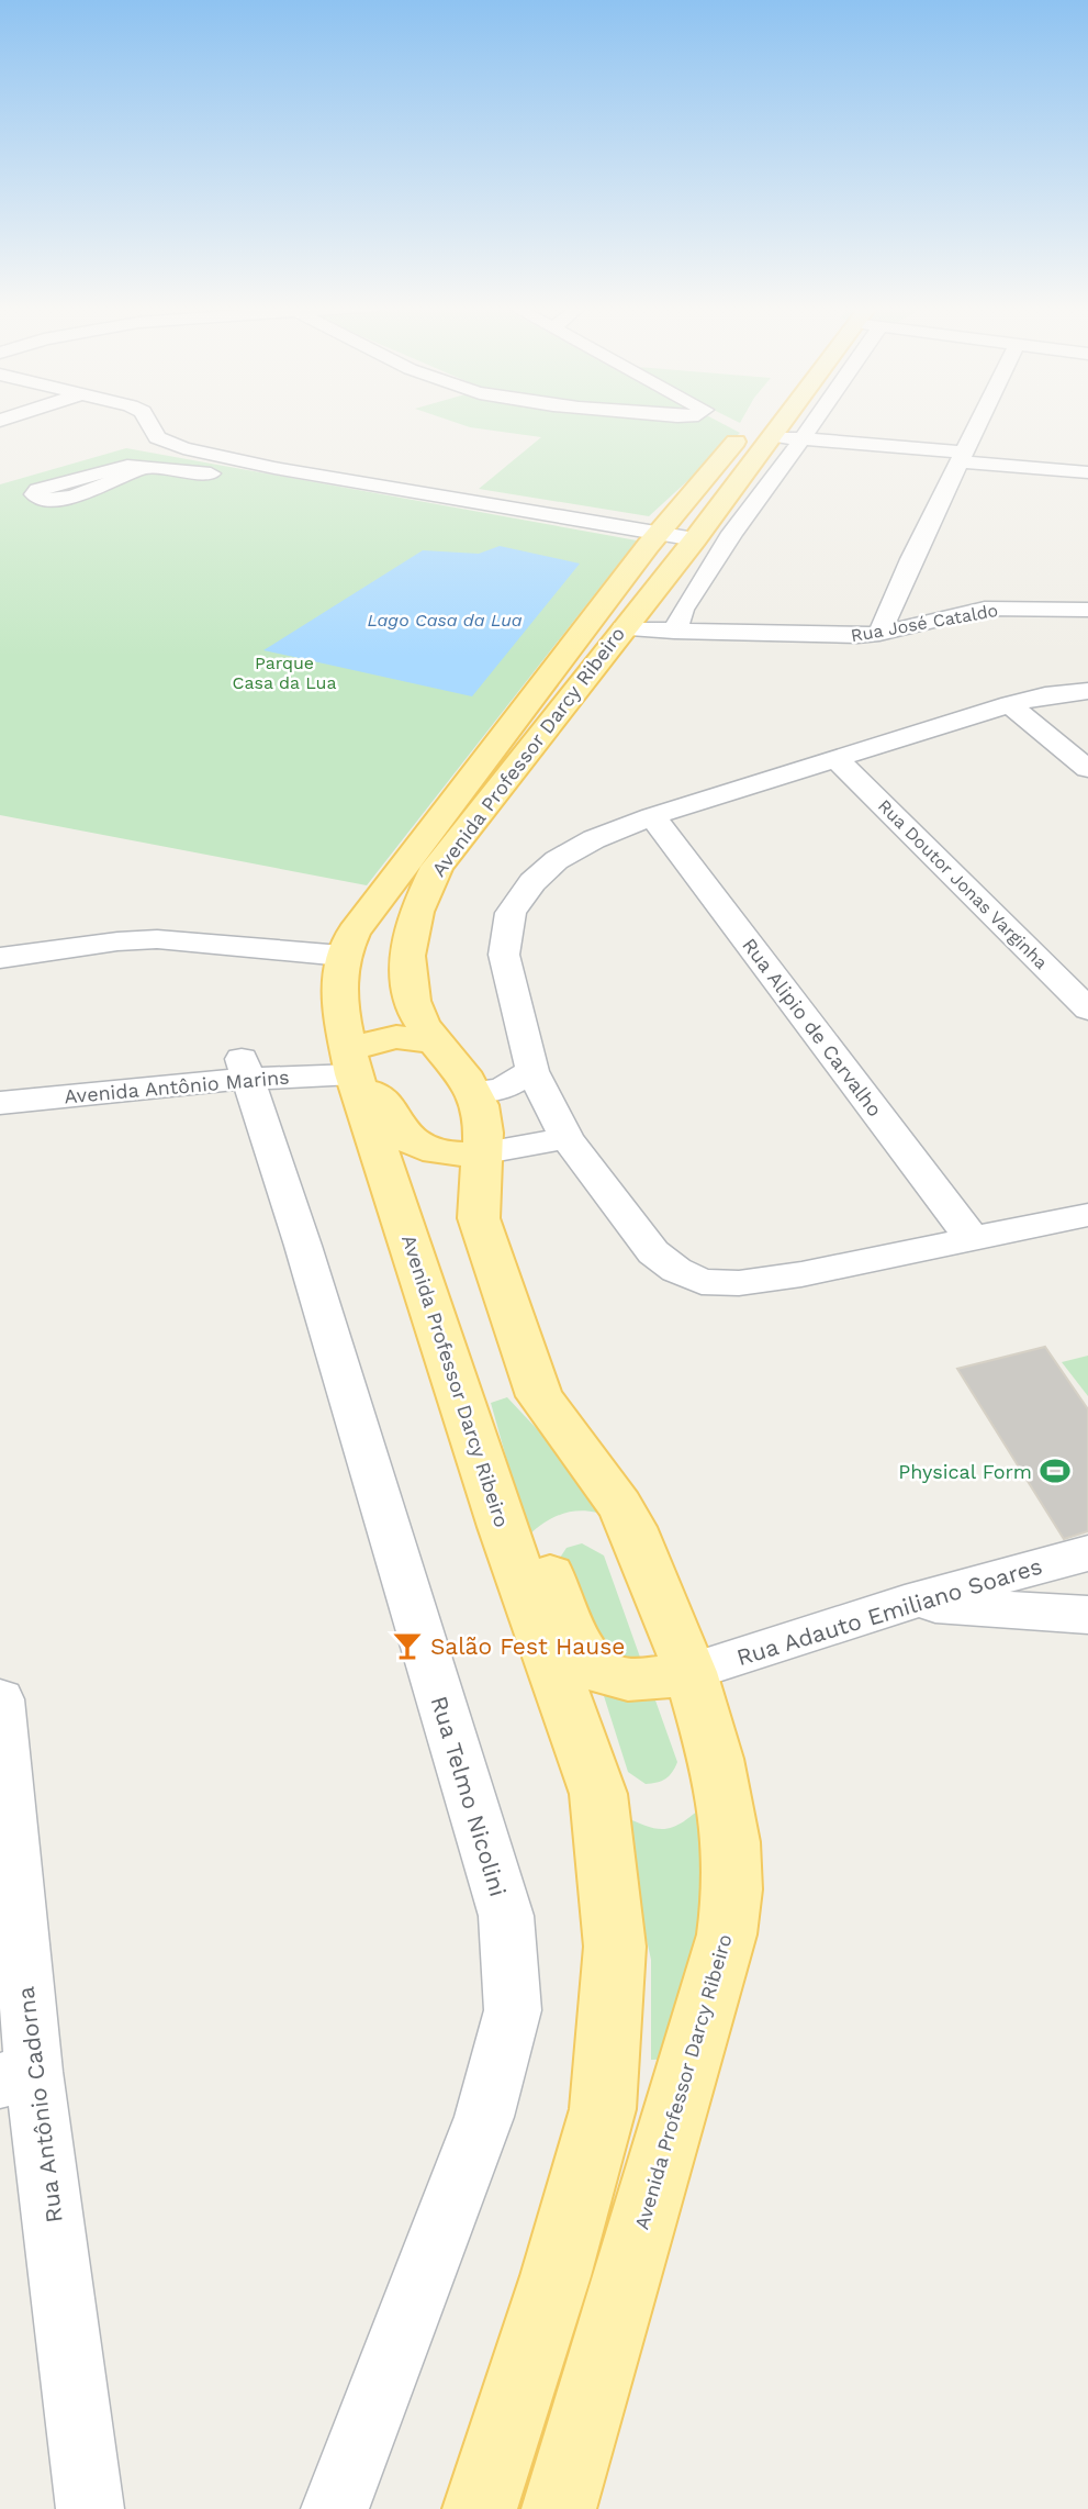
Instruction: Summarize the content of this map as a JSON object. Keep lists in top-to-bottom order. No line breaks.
{"streets":{"main road":["Avenida Professor Darcy Ribeiro"],"street":["Rua José Cataldo","Rua Doutor Jonas Varginha","Rua Alipio de Carvalho","Avenida Antônio Marins","Rua Adauto Emiliano Soares","Rua Telmo Nicolini","Rua Antônio Cadorna"]},"crossings":[["Rua José Cataldo","Avenida Professor Darcy Ribeiro"],["Avenida Professor Darcy Ribeiro","Avenida Antônio Marins"],["Avenida Professor Darcy Ribeiro","Rua Adauto Emiliano Soares"],["Avenida Antônio Marins","Rua Telmo Nicolini"]],"water":["Lago Casa da Lua"],"parks":["Parque Casa da Lua"],"places":{"sports":["Physical Form"],"bar":["Salão Fest Hause"]}}
